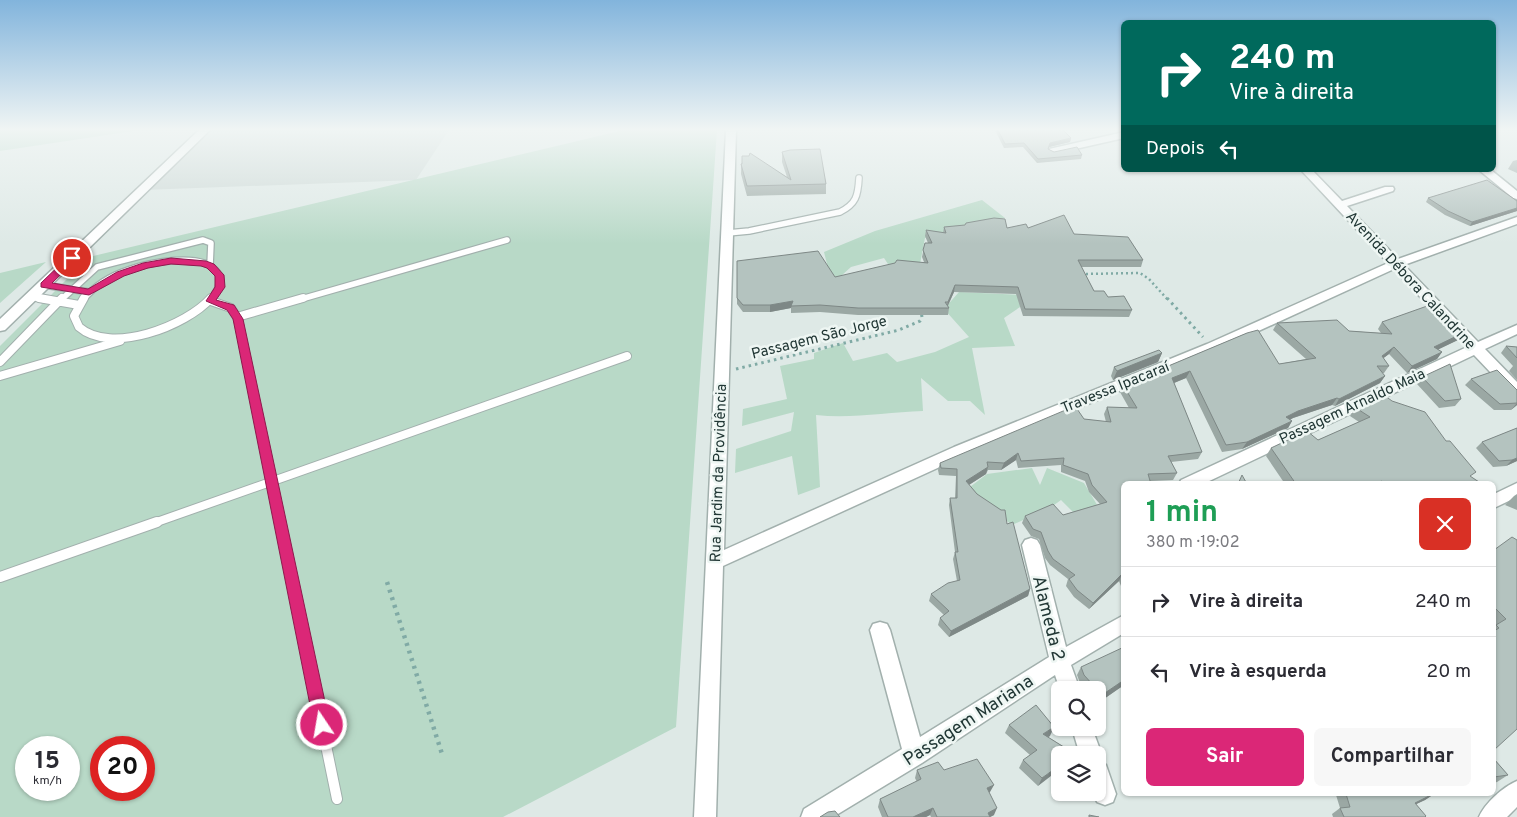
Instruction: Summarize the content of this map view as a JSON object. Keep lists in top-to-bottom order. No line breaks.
{"streets":{"street":["Avenida Débora Calandrine","Travessa Ipacaraí","Passagem Arnaldo Maia","Rua Jardim da Providência","Alameda 2","Passagem Mariana"],"path":["Passagem São Jorge"]},"crossings":[["Avenida Débora Calandrine","Travessa Ipacaraí"],["Avenida Débora Calandrine","Passagem Arnaldo Maia"],["Passagem São Jorge","Rua Jardim da Providência"],["Travessa Ipacaraí","Rua Jardim da Providência"],["Alameda 2","Passagem Mariana"]],"page":{"turn":["240 m","Vire à direita"],"then":"Depois","heading":["1 min","380 m · 19:02"],"list":[{"name":"Vire à direita","value":"240 m"},{"name":"Vire à esquerda","value":"20 m"}],"buttons":["Sair","Compartilhar"],"speed":"15 km/h","limit":"20"}}
